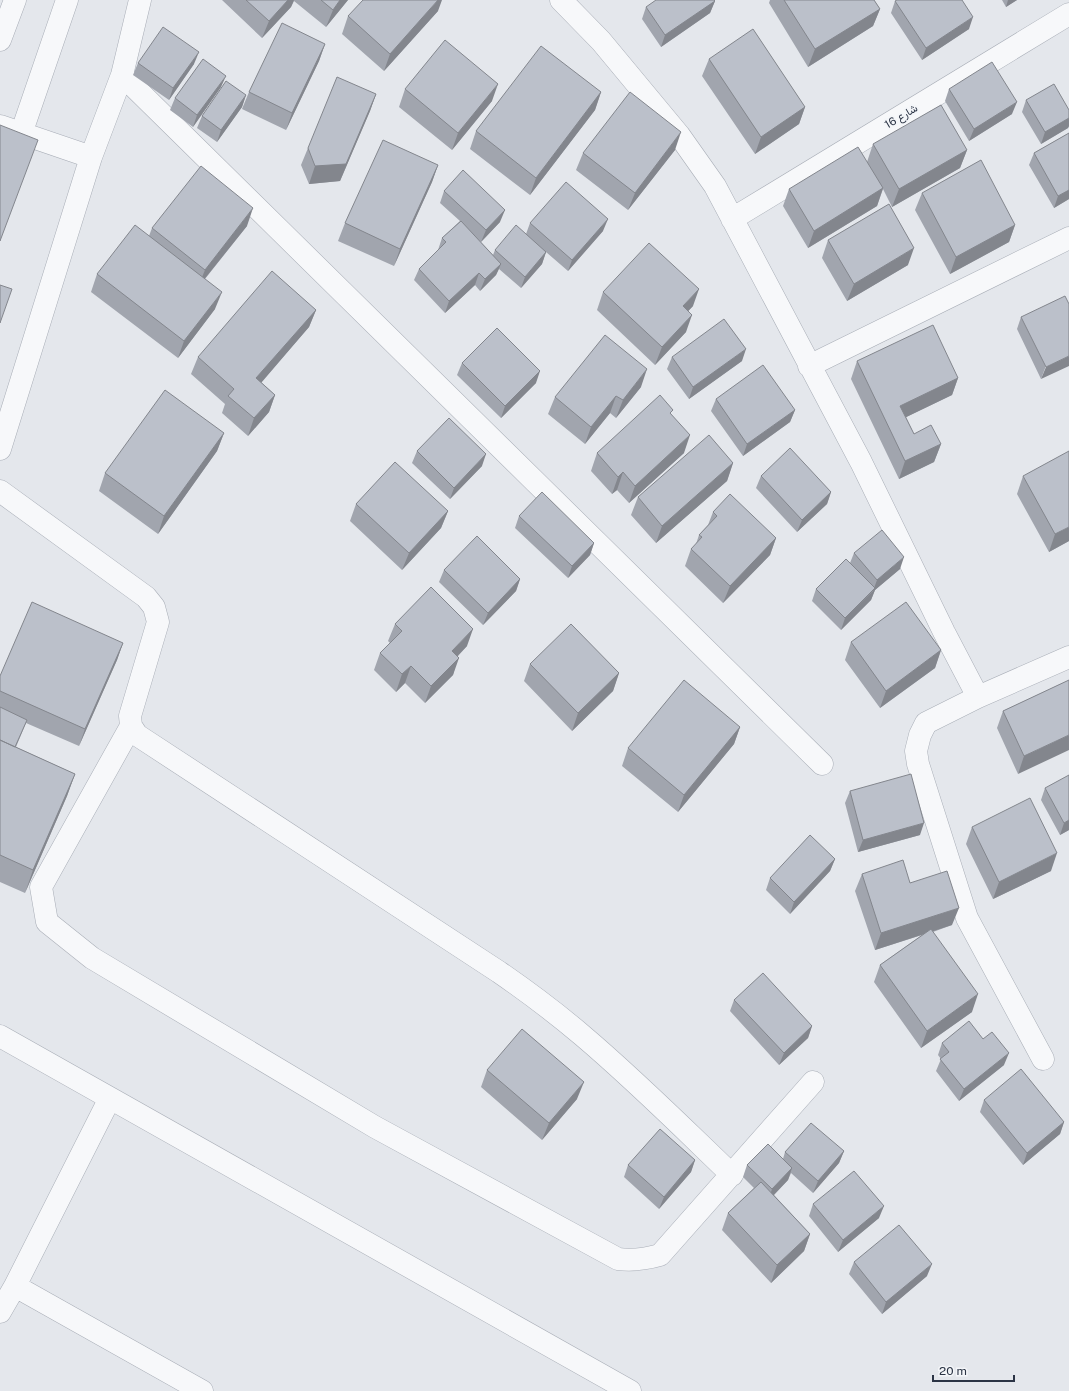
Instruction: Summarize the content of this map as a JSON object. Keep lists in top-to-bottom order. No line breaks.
{"streets":{"street":["شارع 16"]},"scale_bar":"20 m"}
